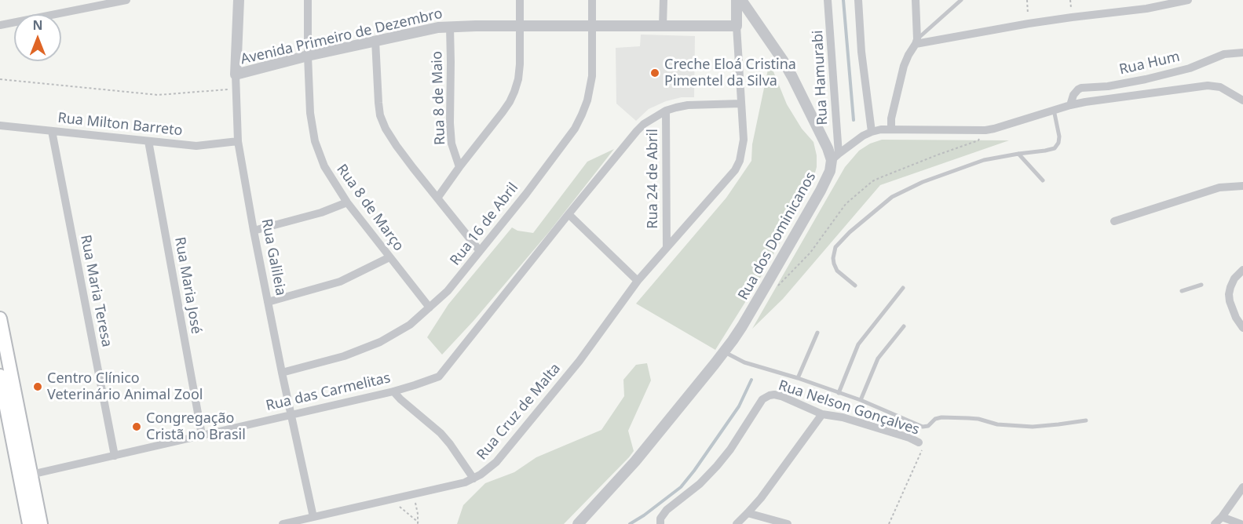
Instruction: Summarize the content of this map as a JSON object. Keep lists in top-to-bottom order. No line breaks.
{"streets":{"street":["Avenida Primeiro de Dezembro","Rua Hum","Rua Hamurabi","Rua 8 de Maio","Rua Milton Barreto","Rua 24 de Abril","Rua 8 de Março","Rua 16 de Abril","Rua dos Dominicanos","Rua Galileia","Rua Maria José","Rua Maria Teresa","Rua das Carmelitas","Rua Nelson Gonçalves","Rua Cruz de Malta"]},"crossings":[["Avenida Primeiro de Dezembro","Rua 8 de Maio"],["Avenida Primeiro de Dezembro","Rua 8 de Março"],["Avenida Primeiro de Dezembro","Rua 16 de Abril"],["Avenida Primeiro de Dezembro","Rua Galileia"],["Avenida Primeiro de Dezembro","Rua Cruz de Malta"],["Rua Hamurabi","Rua dos Dominicanos"],["Rua Milton Barreto","Rua Galileia"],["Rua Milton Barreto","Rua Maria José"],["Rua Milton Barreto","Rua Maria Teresa"],["Rua 24 de Abril","Rua das Carmelitas"],["Rua 24 de Abril","Rua Cruz de Malta"],["Rua 8 de Março","Rua 16 de Abril"],["Rua 16 de Abril","Rua Galileia"],["Rua Galileia","Rua das Carmelitas"],["Rua Galileia","Rua Cruz de Malta"],["Rua Maria José","Rua das Carmelitas"],["Rua Maria Teresa","Rua das Carmelitas"],["Rua das Carmelitas","Rua Cruz de Malta"]],"places":["Creche Eloá Cristina Pimentel da Silva","Centro Clínico Veterinário Animal Zool","Congregação Cristã no Brasil"],"north":"top"}
